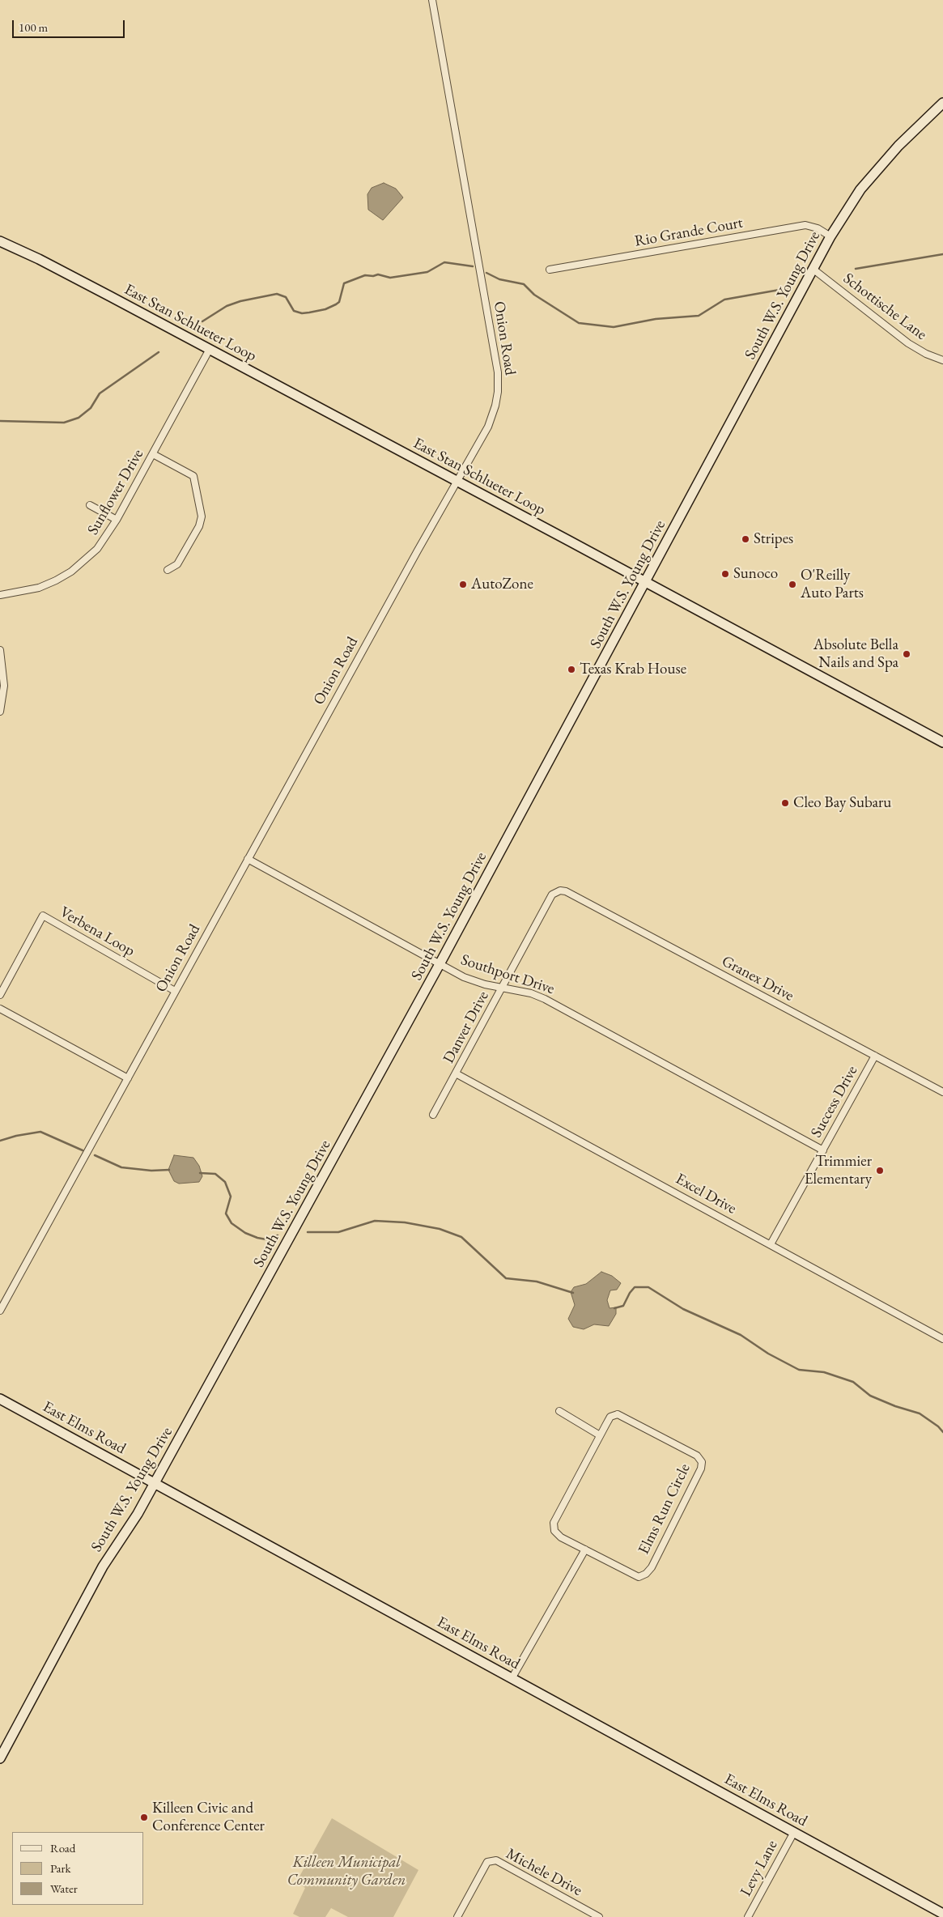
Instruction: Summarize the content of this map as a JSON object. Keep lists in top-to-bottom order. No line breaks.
{"streets":{"main road":["South W.S. Young Drive","East Stan Schlueter Loop","East Elms Road"],"street":["Rio Grande Court","Schottische Lane","Onion Road","Sunflower Drive","Verbena Loop","Southport Drive","Granex Drive","Danver Drive","Success Drive","Excel Drive","Elms Run Circle","Levy Lane","Michele Drive"]},"crossings":[["Rio Grande Court","South W.S. Young Drive"],["South W.S. Young Drive","Schottische Lane"],["South W.S. Young Drive","East Stan Schlueter Loop"],["South W.S. Young Drive","Southport Drive"],["South W.S. Young Drive","East Elms Road"],["East Stan Schlueter Loop","Onion Road"],["East Stan Schlueter Loop","Sunflower Drive"],["Onion Road","Verbena Loop"],["Onion Road","Southport Drive"],["Southport Drive","Danver Drive"],["Southport Drive","Success Drive"],["Granex Drive","Danver Drive"],["Granex Drive","Success Drive"],["Danver Drive","Excel Drive"],["Success Drive","Excel Drive"],["East Elms Road","Levy Lane"]],"parks":["Killeen Municipal Community Garden"],"places":["Stripes","Sunoco","AutoZone","O'Reilly Auto Parts","Absolute Bella Nails and Spa","Texas Krab House","Cleo Bay Subaru","Trimmier Elementary","Killeen Civic and Conference Center"],"legend":["Road","Park","Water"],"scale_bar":"100 m"}
